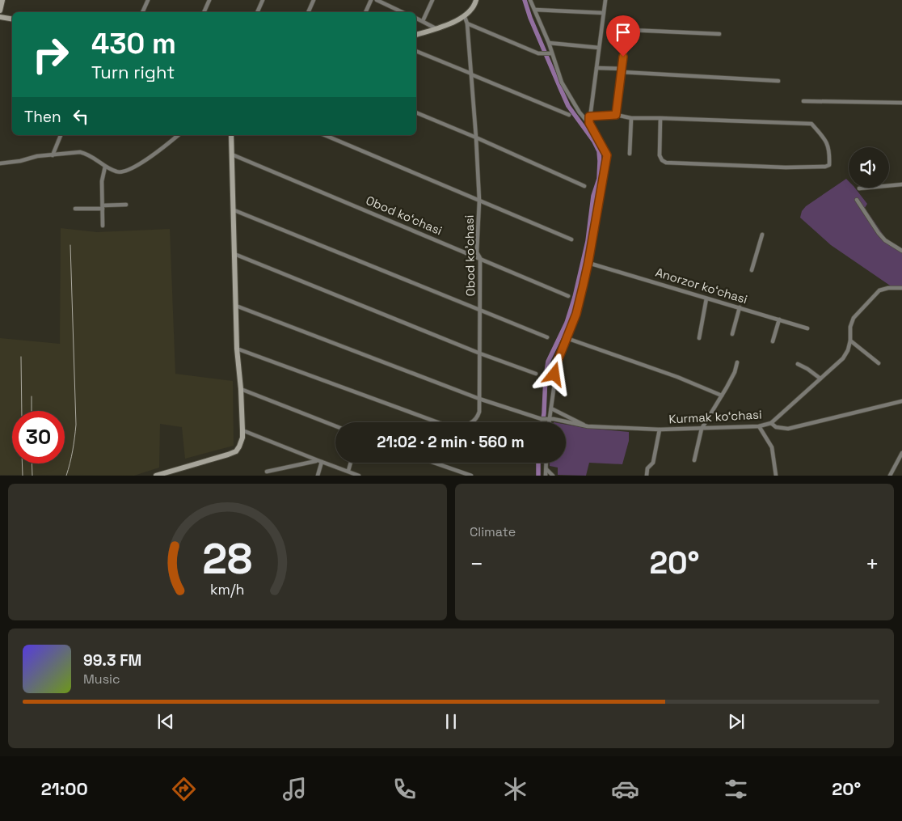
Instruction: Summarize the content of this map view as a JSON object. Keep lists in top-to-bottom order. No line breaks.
{"streets":{"street":["Obod koʻchasi","Obod ko'chasi","Anorzor koʻchasi","Kurmak koʻchasi"]},"crossings":[["Obod koʻchasi","Obod ko'chasi"]],"page":{"turn":["430 m","Turn right"],"then":"Then","limit":"30","trip":"21:02 · 2 min · 560 m","tile":"Climate","heat":["−","20°","+"],"song":["99.3 FM","Music"],"tabs":["21:00","20°"],"gauge":["28","km/h"]}}
